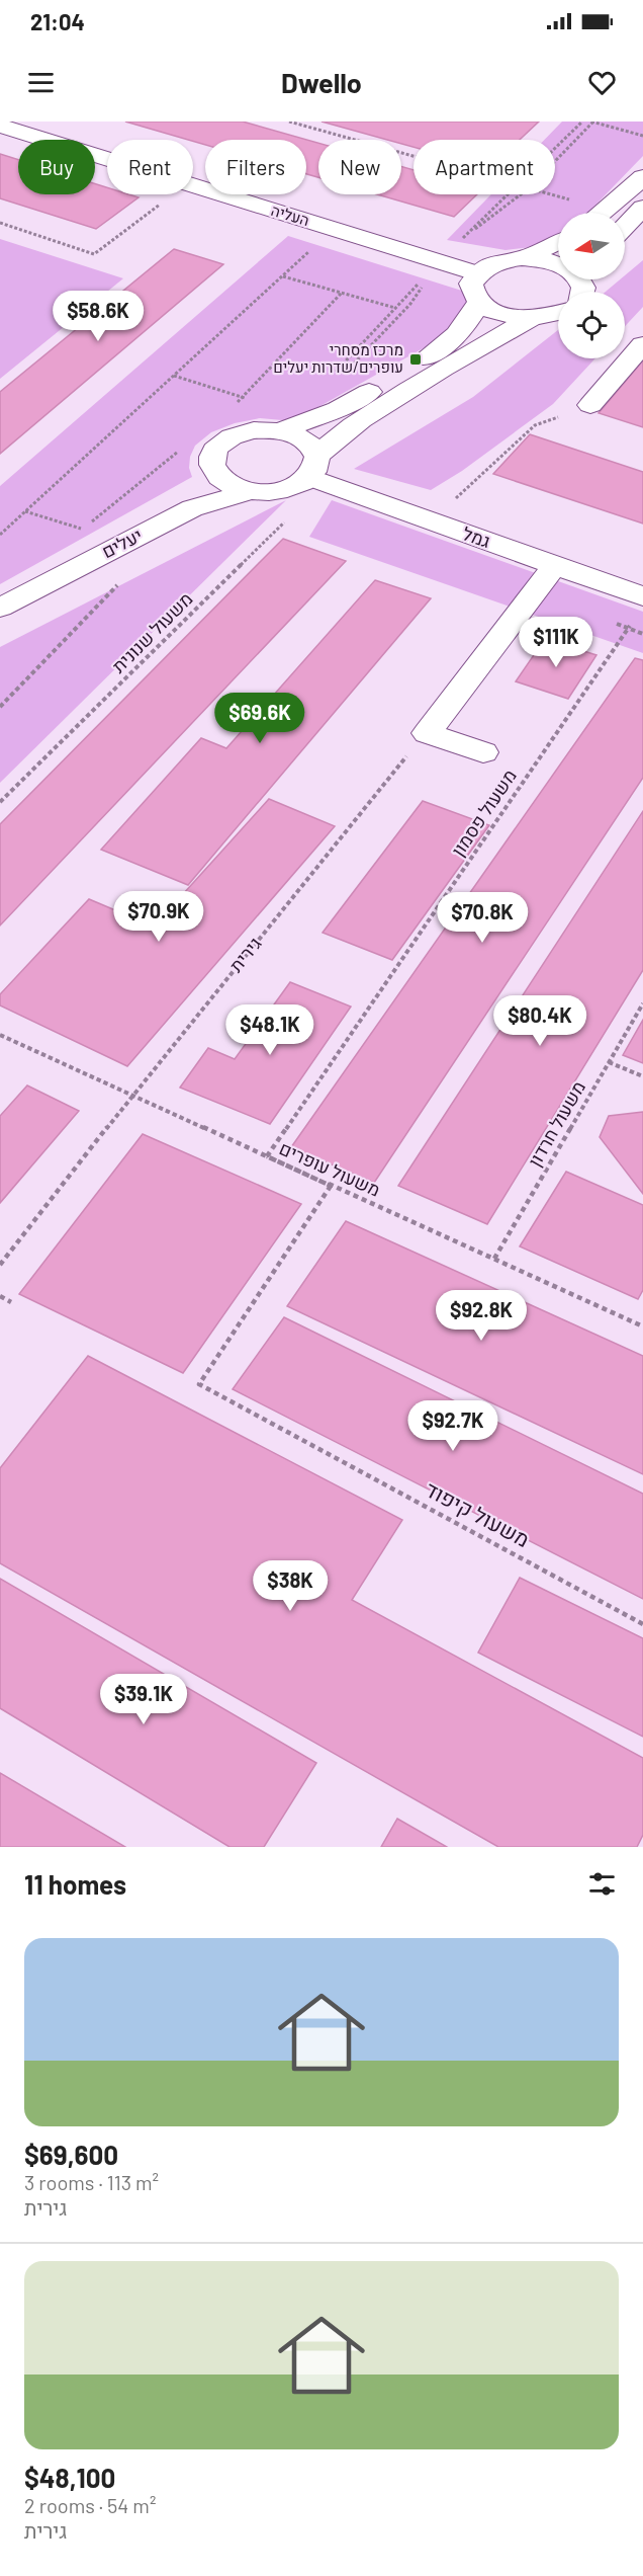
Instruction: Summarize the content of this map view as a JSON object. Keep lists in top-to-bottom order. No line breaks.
{"streets":{"street":["העליה","גמל","יעלים"],"path":["משעול שנונית","משעול פסמון","גירית","משעול חרדון","משעול עופרים","משעול קיפוד"]},"crossings":[["גמל","יעלים"],["גמל","משעול שנונית"],["גמל","משעול פסמון"],["יעלים","משעול שנונית"],["משעול פסמון","משעול עופרים"],["גירית","משעול עופרים"],["משעול חרדון","משעול עופרים"],["משעול עופרים","משעול קיפוד"]],"places":{"transit":["מרכז מסחרי עופרים/שדרות יעלים"]},"north":"left","page":{"status":"21:04","header":"Dwello","chip":["Buy","Rent","Filters","New","Apartment"],"price":["$58.6K","$111K","$69.6K","$70.9K","$70.8K","$80.4K","$48.1K","$92.8K","$92.7K","$38K","$39.1K"],"heading":"11 homes","list":[{"name":"$69,600","note":"3 rooms · 113 m² · גירית"},{"name":"$48,100","note":"2 rooms · 54 m² · גירית"}]}}
